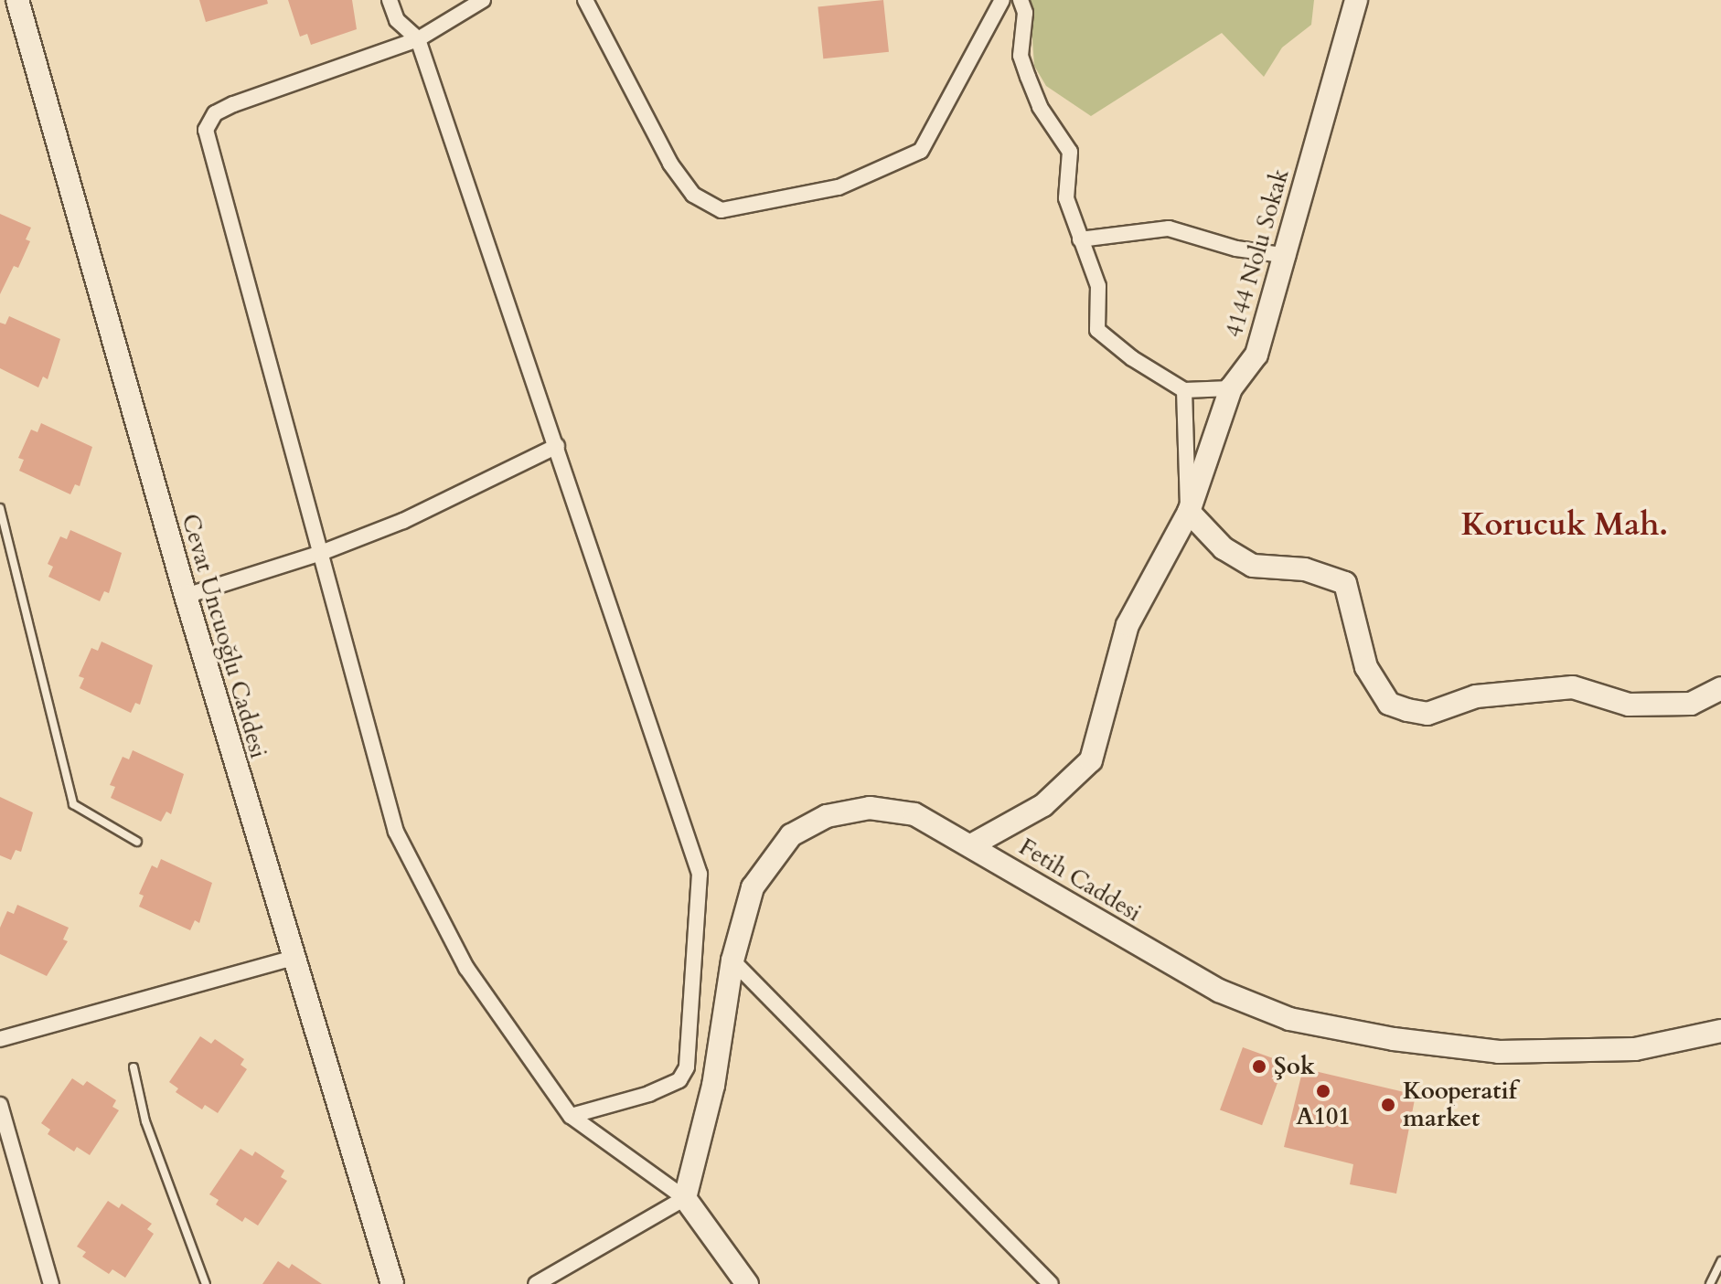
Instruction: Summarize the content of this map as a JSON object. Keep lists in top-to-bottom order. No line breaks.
{"streets":{"street":["4144 Nolu Sokak","Cevat Uncuoğlu Caddesi","Fetih Caddesi"]},"crossings":[["4144 Nolu Sokak","Fetih Caddesi"]],"districts":["Korucuk Mah."],"places":["Şok","A101","Kooperatif market"]}
